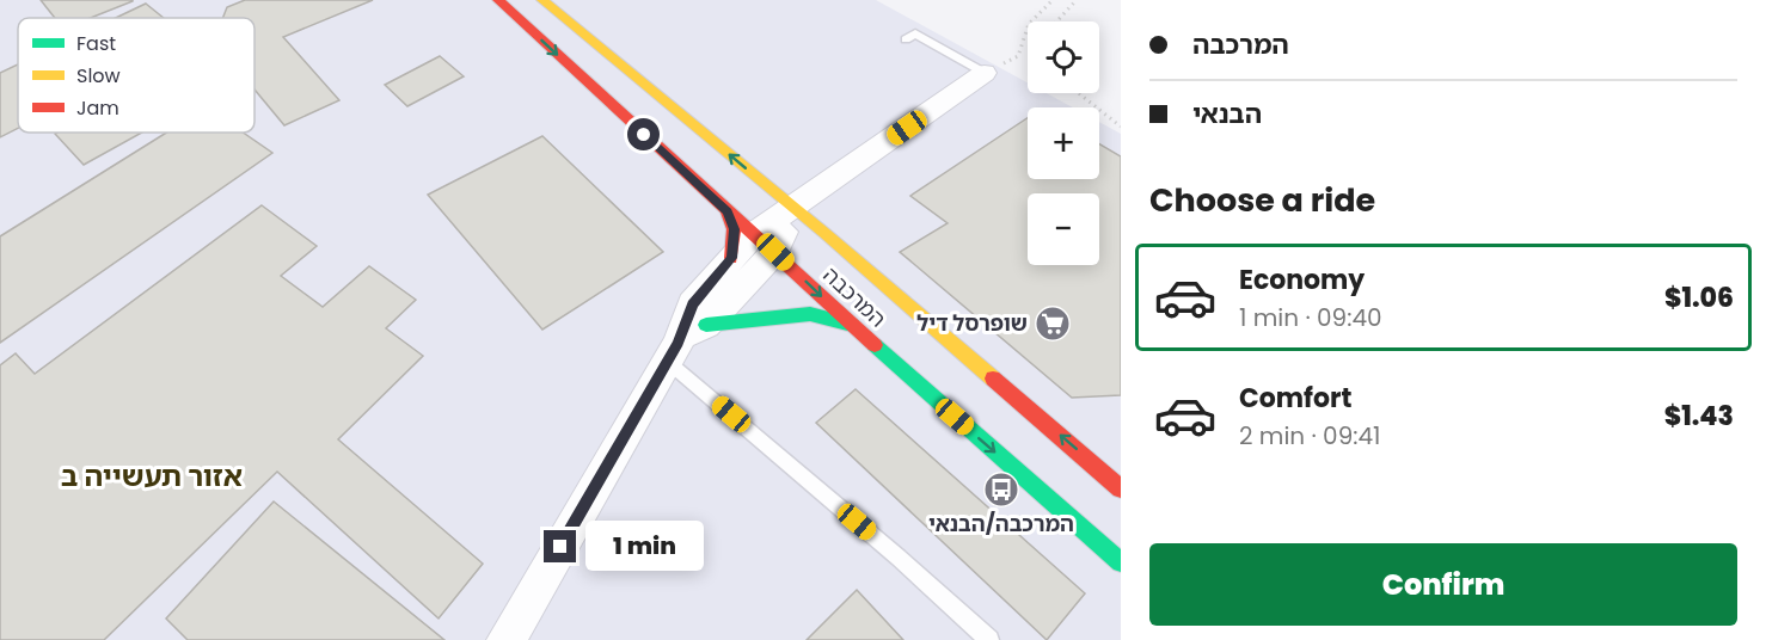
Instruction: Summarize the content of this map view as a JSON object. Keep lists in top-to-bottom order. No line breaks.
{"streets":{"street":["המרכבה"]},"districts":["אזור תעשייה ב"],"places":{"supermarket":["שופרסל דיל"],"bus stop":["המרכבה/הבנאי"]},"legend":["Fast","Slow","Jam"],"page":{"banner":["המרכבה","הבנאי"],"map_buttons":["+","−"],"heading":"Choose a ride","list":[{"name":"Economy","note":"1 min · 09:40","value":"$1.06"},{"name":"Comfort","note":"2 min · 09:41","value":"$1.43"}],"bubble":"1 min","buttons":"Confirm"}}
